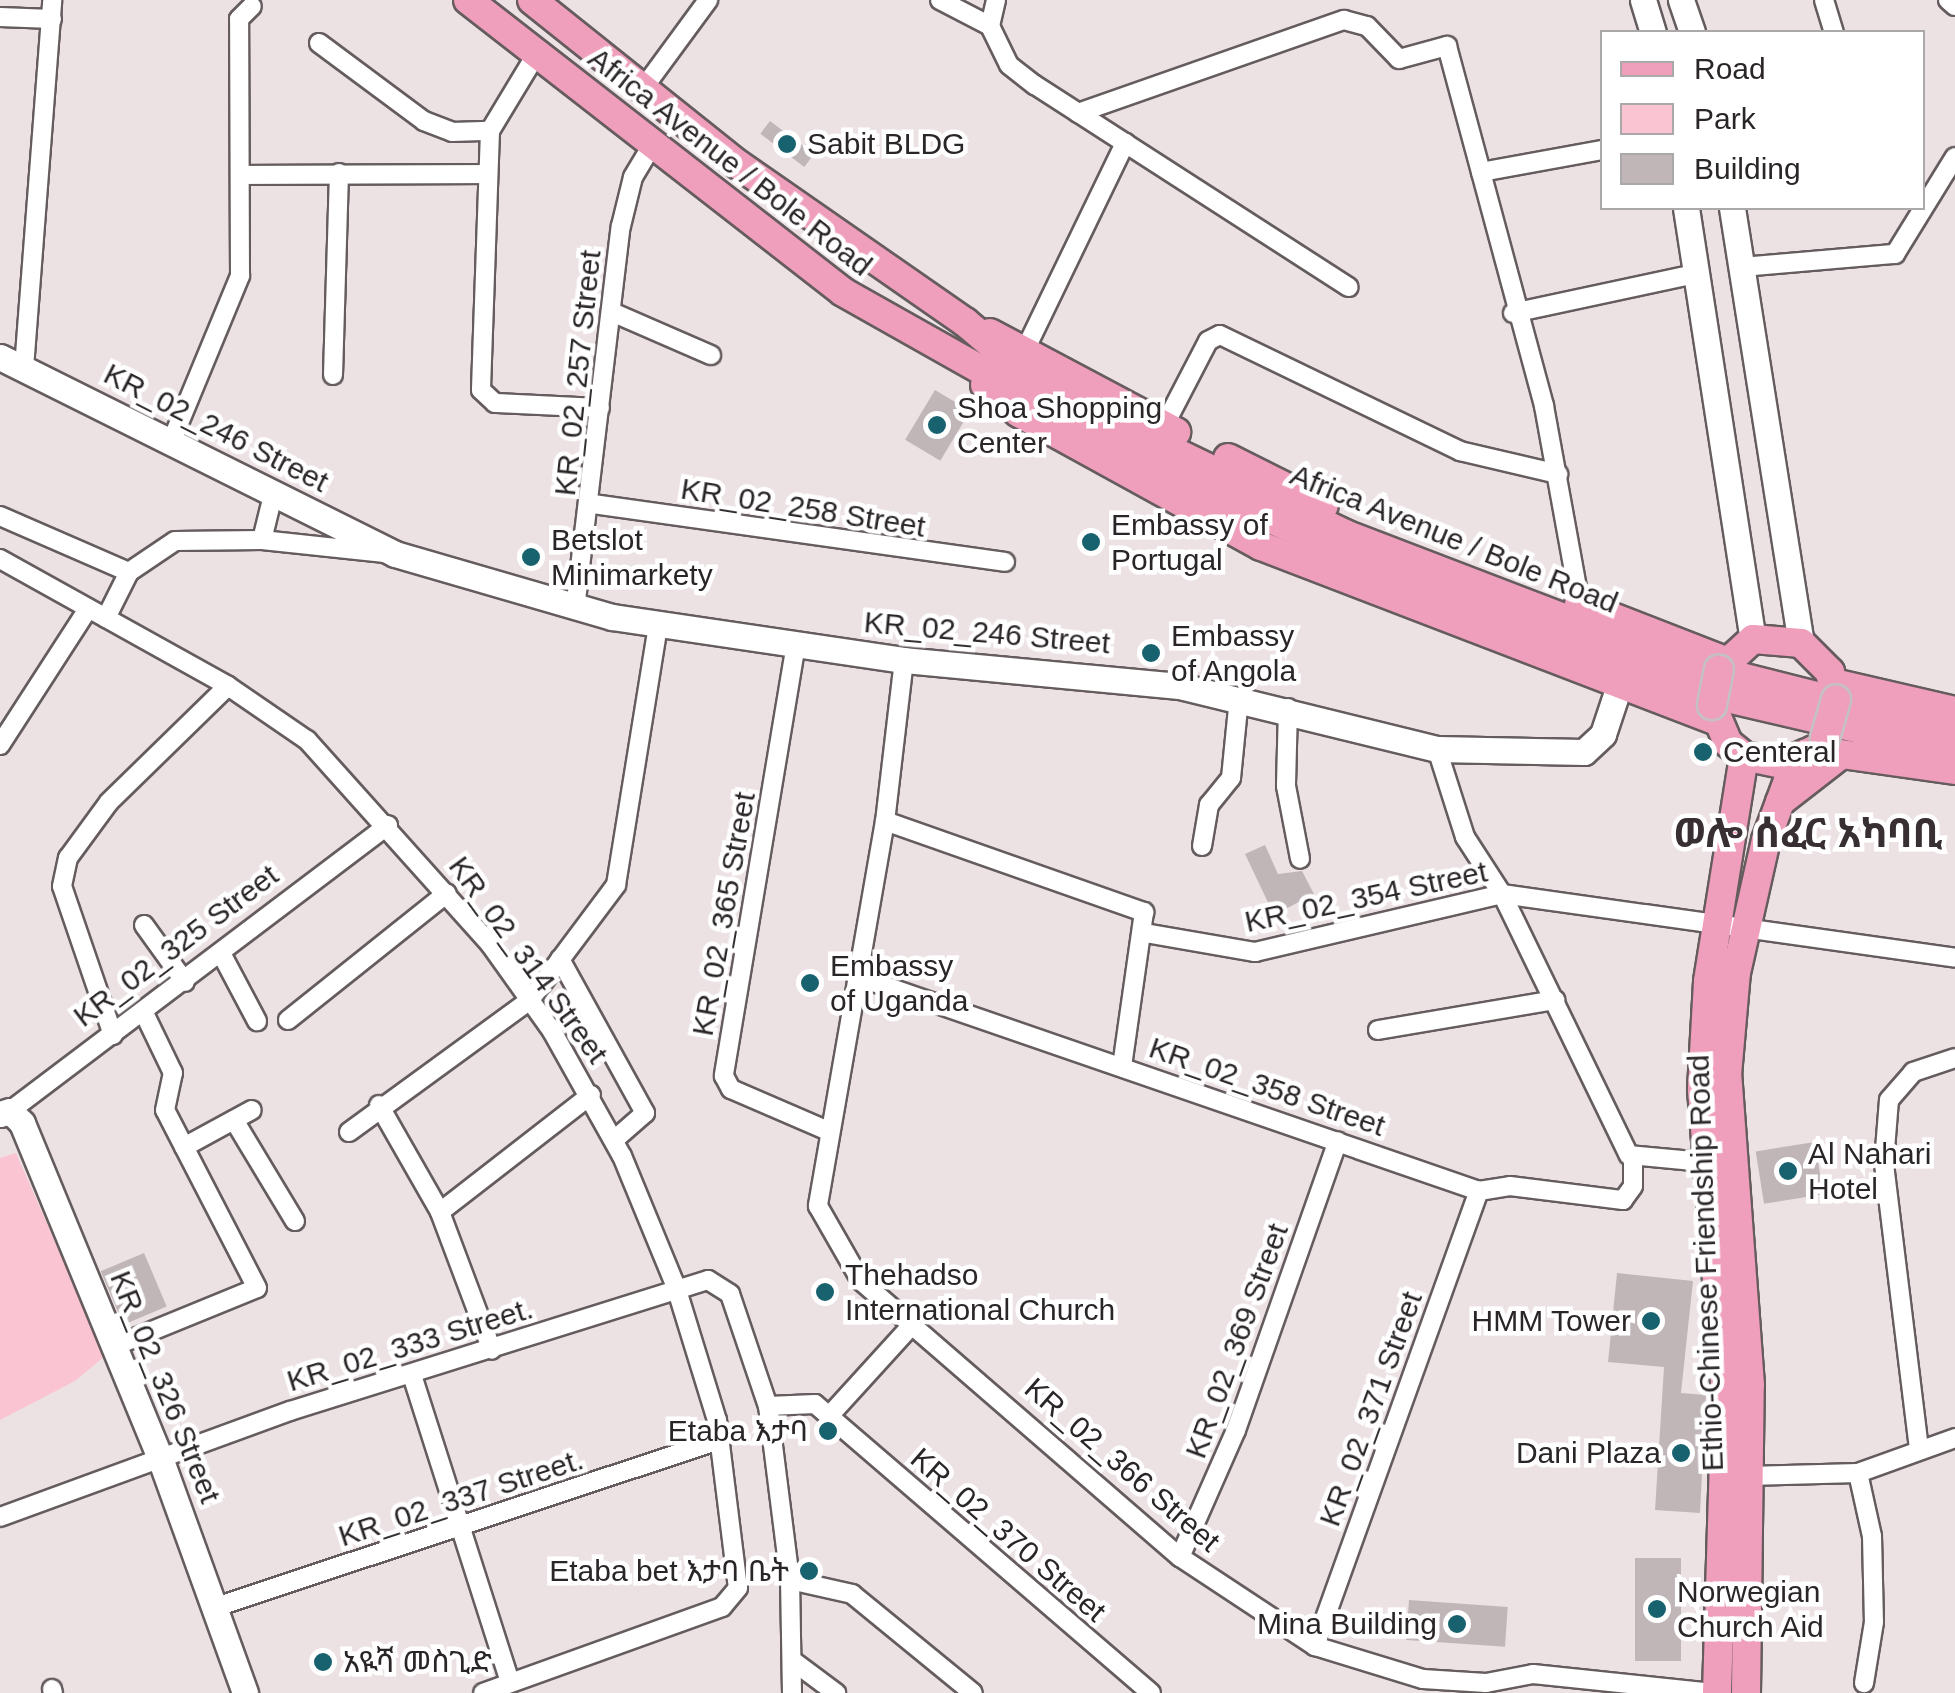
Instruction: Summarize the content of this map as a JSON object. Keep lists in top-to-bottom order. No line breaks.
{"streets":{"main road":["Africa Avenue / Bole Road","Ethio-Chinese Friendship Road"],"street":["KR_02_257 Street","KR_02_246 Street","KR_02_258 Street","KR_02_354 Street","KR_02_365 Street","KR_02_325 Street","KR_02_314 Street","KR_02_358 Street","KR_02_369 Street","KR_02_333 Street.","KR_02_326 Street","KR_02_371 Street","KR_02_366 Street","KR_02_337 Street.","KR_02_370 Street"]},"crossings":[["Africa Avenue / Bole Road","KR_02_257 Street"],["Africa Avenue / Bole Road","KR_02_246 Street"],["Africa Avenue / Bole Road","Ethio-Chinese Friendship Road"],["KR_02_257 Street","KR_02_246 Street"],["KR_02_257 Street","KR_02_258 Street"],["KR_02_246 Street","KR_02_365 Street"],["KR_02_354 Street","Ethio-Chinese Friendship Road"],["KR_02_365 Street","KR_02_366 Street"],["KR_02_325 Street","KR_02_314 Street"],["KR_02_325 Street","KR_02_326 Street"],["KR_02_314 Street","KR_02_333 Street."],["KR_02_314 Street","KR_02_337 Street."],["KR_02_358 Street","KR_02_369 Street"],["KR_02_358 Street","KR_02_371 Street"],["Ethio-Chinese Friendship Road","KR_02_366 Street"],["KR_02_369 Street","KR_02_366 Street"],["KR_02_333 Street.","KR_02_326 Street"],["KR_02_326 Street","KR_02_337 Street."],["KR_02_371 Street","KR_02_366 Street"]],"districts":["ወሎ ሰፈር አካባቢ"],"places":["Sabit BLDG","Shoa Shopping Center","Embassy of Portugal","Betslot Minimarkety","Embassy of Angola","Centeral","Embassy of Uganda","Al Nahari Hotel","Thehadso International Church","HMM Tower","Etaba እታባ","Dani Plaza","Etaba bet እታባ ቤት","Norwegian Church Aid","Mina Building","አዪሻ መስጊድ"],"legend":["Road","Park","Building"]}
